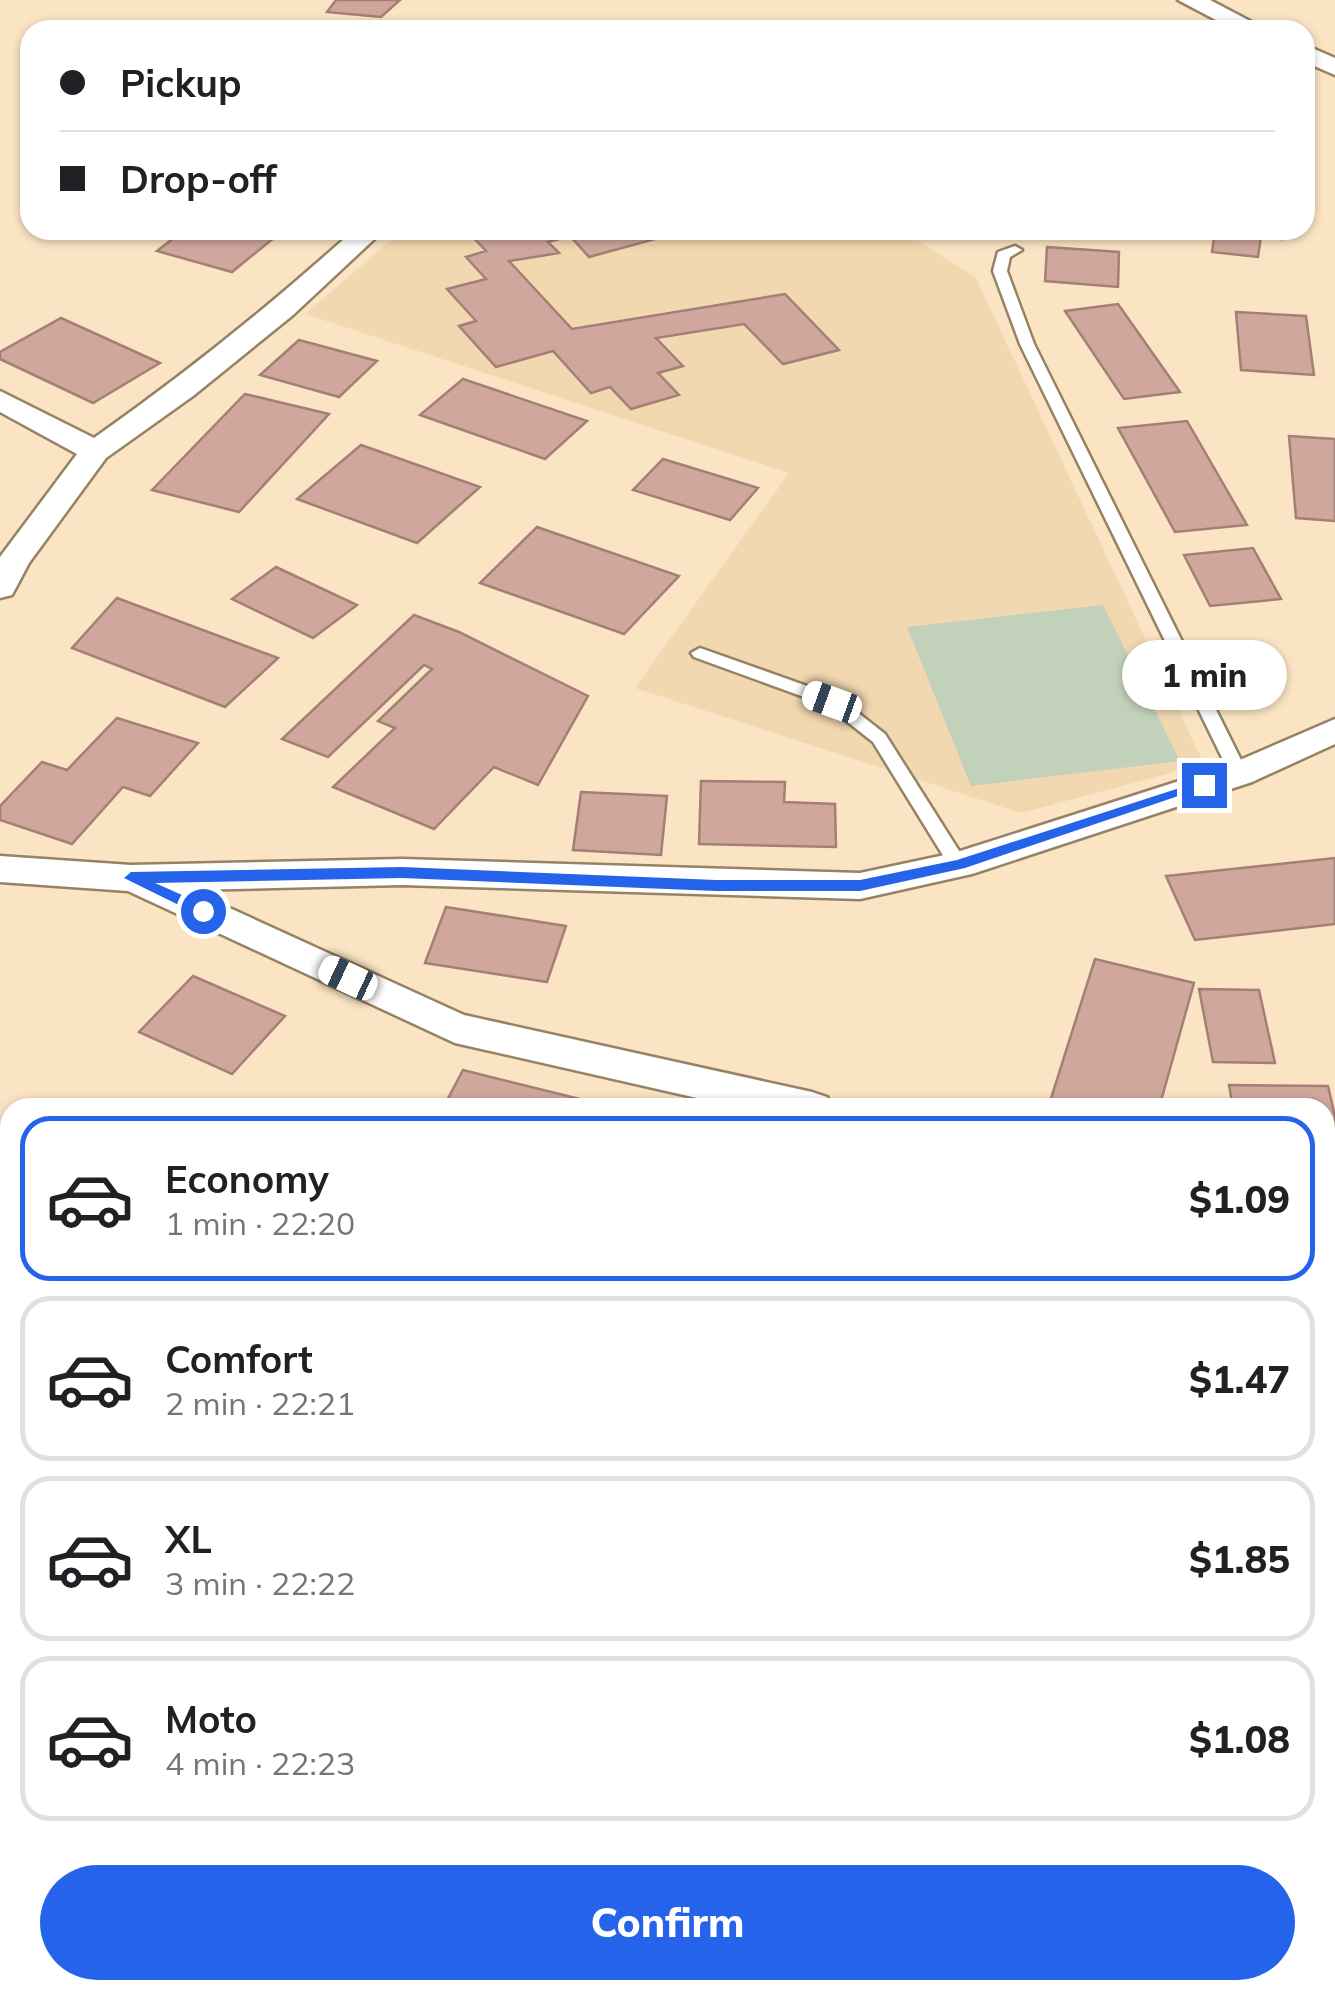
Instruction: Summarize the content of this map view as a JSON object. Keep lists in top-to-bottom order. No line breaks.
{"page":{"banner":["Pickup","Drop-off"],"bubble":"1 min","list":[{"name":"Economy","note":"1 min · 22:20","value":"$1.09"},{"name":"Comfort","note":"2 min · 22:21","value":"$1.47"},{"name":"XL","note":"3 min · 22:22","value":"$1.85"},{"name":"Moto","note":"4 min · 22:23","value":"$1.08"}],"buttons":"Confirm"}}
